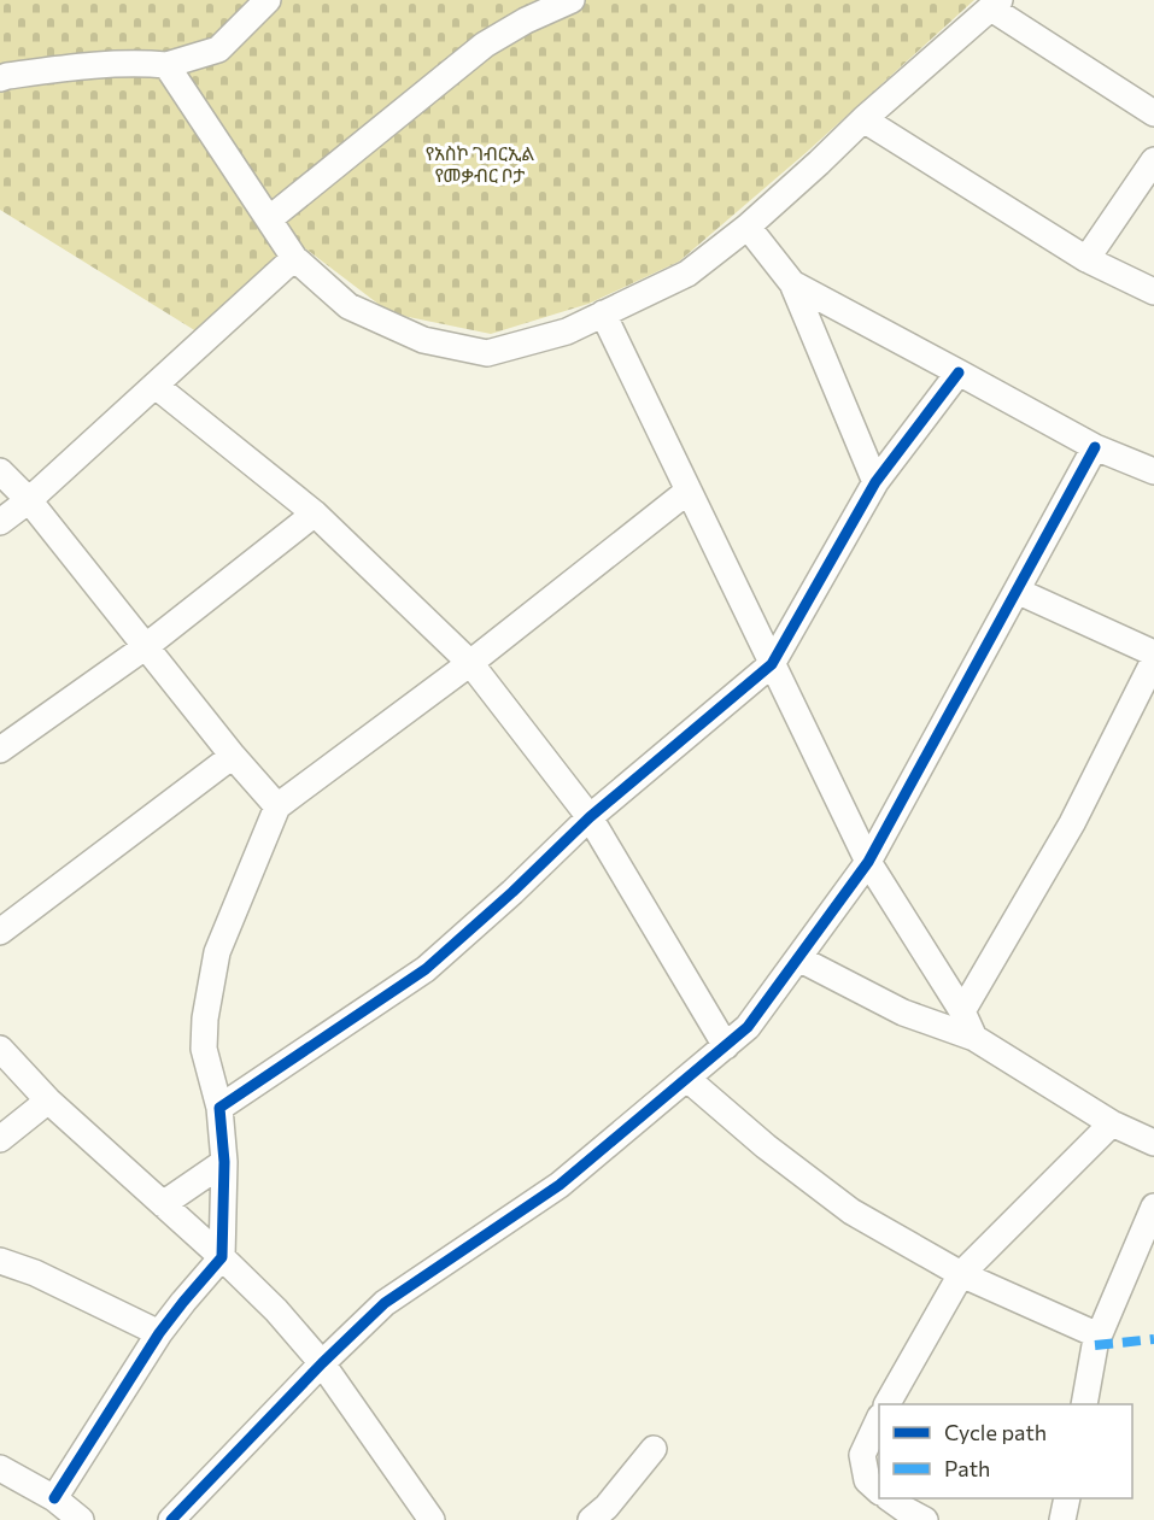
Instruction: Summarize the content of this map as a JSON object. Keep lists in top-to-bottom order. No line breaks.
{"parks":["የአስኮ ገብርኢል የመቃብር ቦታ"],"legend":["Cycle path","Path"]}
